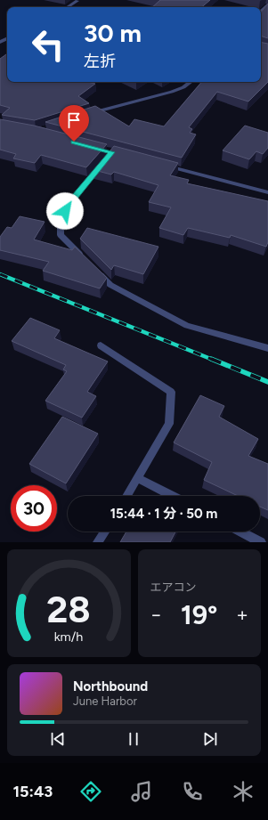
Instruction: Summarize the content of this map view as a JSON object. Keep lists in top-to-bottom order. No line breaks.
{"page":{"turn":["30 m","左折"],"limit":"30","trip":"15:44 · 1 分 · 50 m","tile":"エアコン","heat":["−","19°","+"],"song":["Northbound","June Harbor"],"tabs":"15:43","gauge":["28","km/h"]}}
